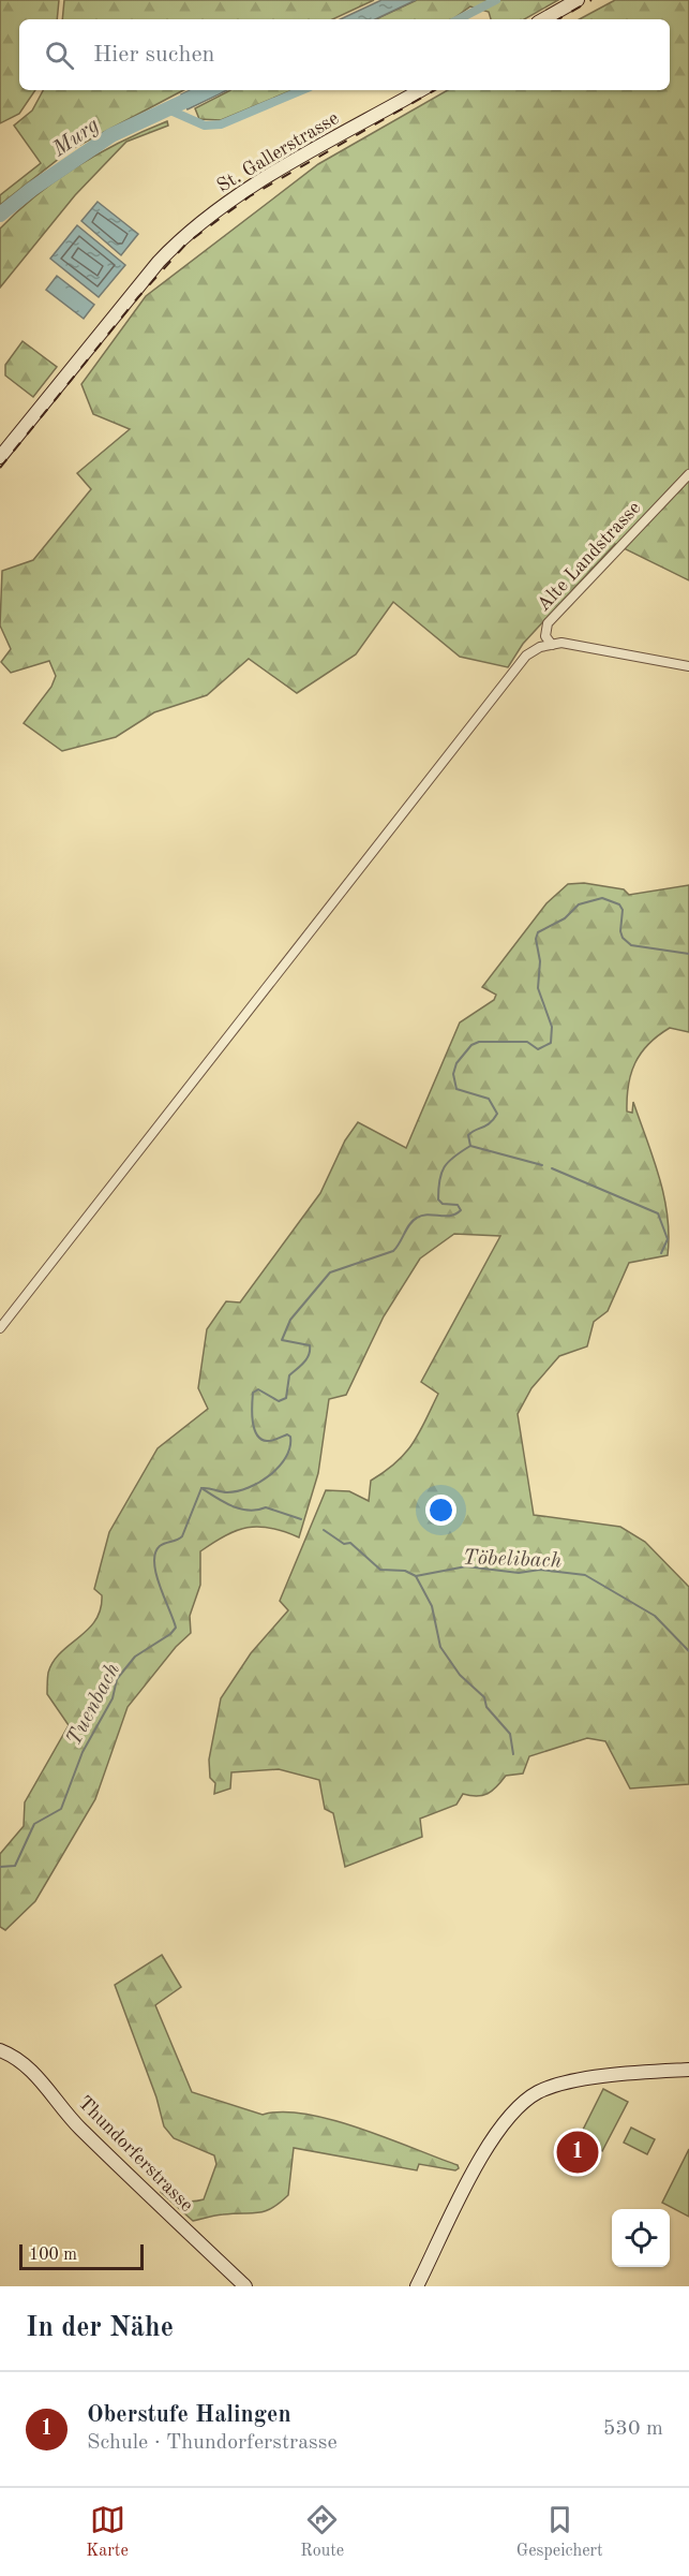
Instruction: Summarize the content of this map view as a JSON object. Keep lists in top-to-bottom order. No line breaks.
{"streets":{"street":["St. Gallerstrasse","Alte Landstrasse","Thundorferstrasse"]},"water":["Murg","Töbelibach","Tuenbach"],"scale_bar":"100 m","page":{"search":"Hier suchen","pins":"1","scale":"100 m","heading":"In der Nähe","list":[{"mark":"1","name":"Oberstufe Halingen","note":"Schule · Thundorferstrasse","value":"530 m"}],"nav":["Karte","Route","Gespeichert"]}}
